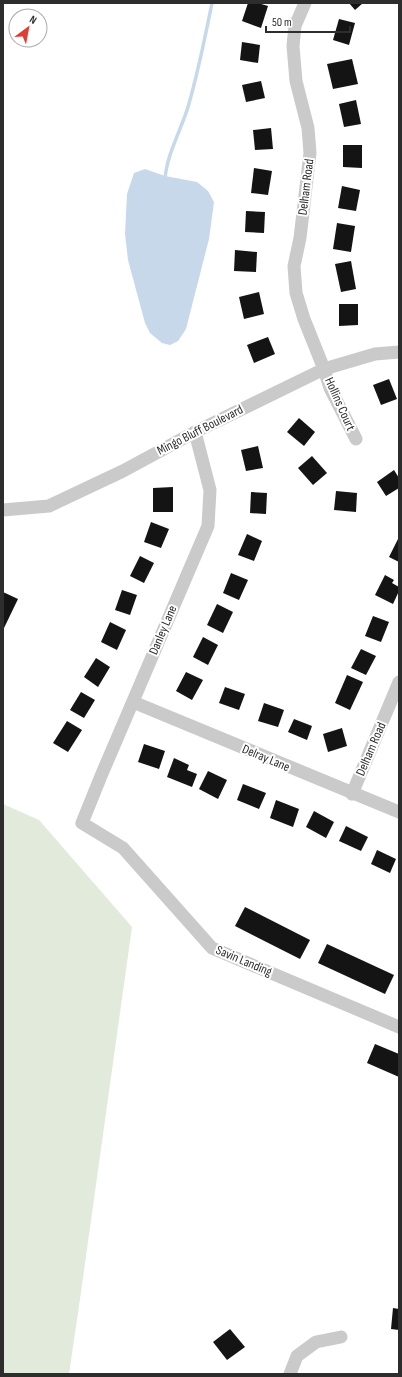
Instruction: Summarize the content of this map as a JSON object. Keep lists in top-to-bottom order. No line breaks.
{"streets":{"street":["Delham Road","Hollins Court","Mingo Bluff Boulevard","Danley Lane","Delray Lane","Savin Landing"]},"crossings":[["Delham Road","Hollins Court"],["Delham Road","Mingo Bluff Boulevard"],["Delham Road","Delray Lane"],["Hollins Court","Mingo Bluff Boulevard"],["Mingo Bluff Boulevard","Danley Lane"],["Danley Lane","Delray Lane"],["Danley Lane","Savin Landing"]],"scale_bar":"50 m","north":"top right"}
